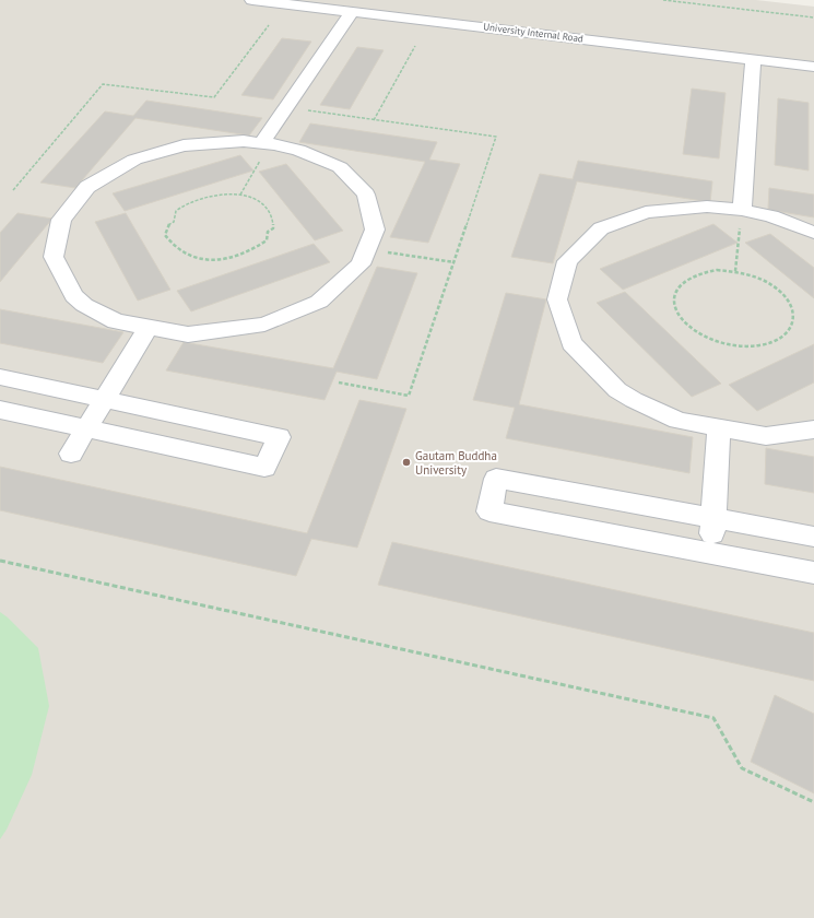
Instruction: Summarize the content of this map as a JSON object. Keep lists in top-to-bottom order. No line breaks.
{"streets":{"lane":["University Internal Road"]},"places":["Gautam Buddha University"]}
